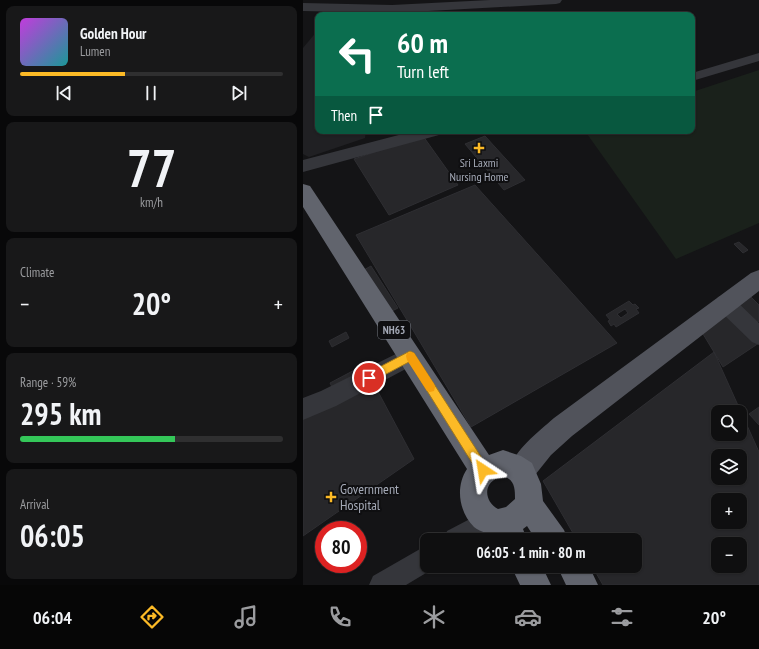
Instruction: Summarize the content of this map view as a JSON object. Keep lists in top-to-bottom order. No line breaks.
{"streets":{"highway":["NH63"]},"places":{"health":["Sri Laxmi Nursing Home","Government Hospital"]},"page":{"turn":["60 m","Turn left"],"song":["Golden Hour","Lumen"],"then":"Then","tile":[["77","km/h"],"Climate",["Range · 59%","295 km"],["Arrival","06:05"]],"heat":["−","20°","+"],"map_buttons":["+","−"],"limit":"80","trip":"06:05 · 1 min · 80 m","tabs":["06:04","20°"]}}
